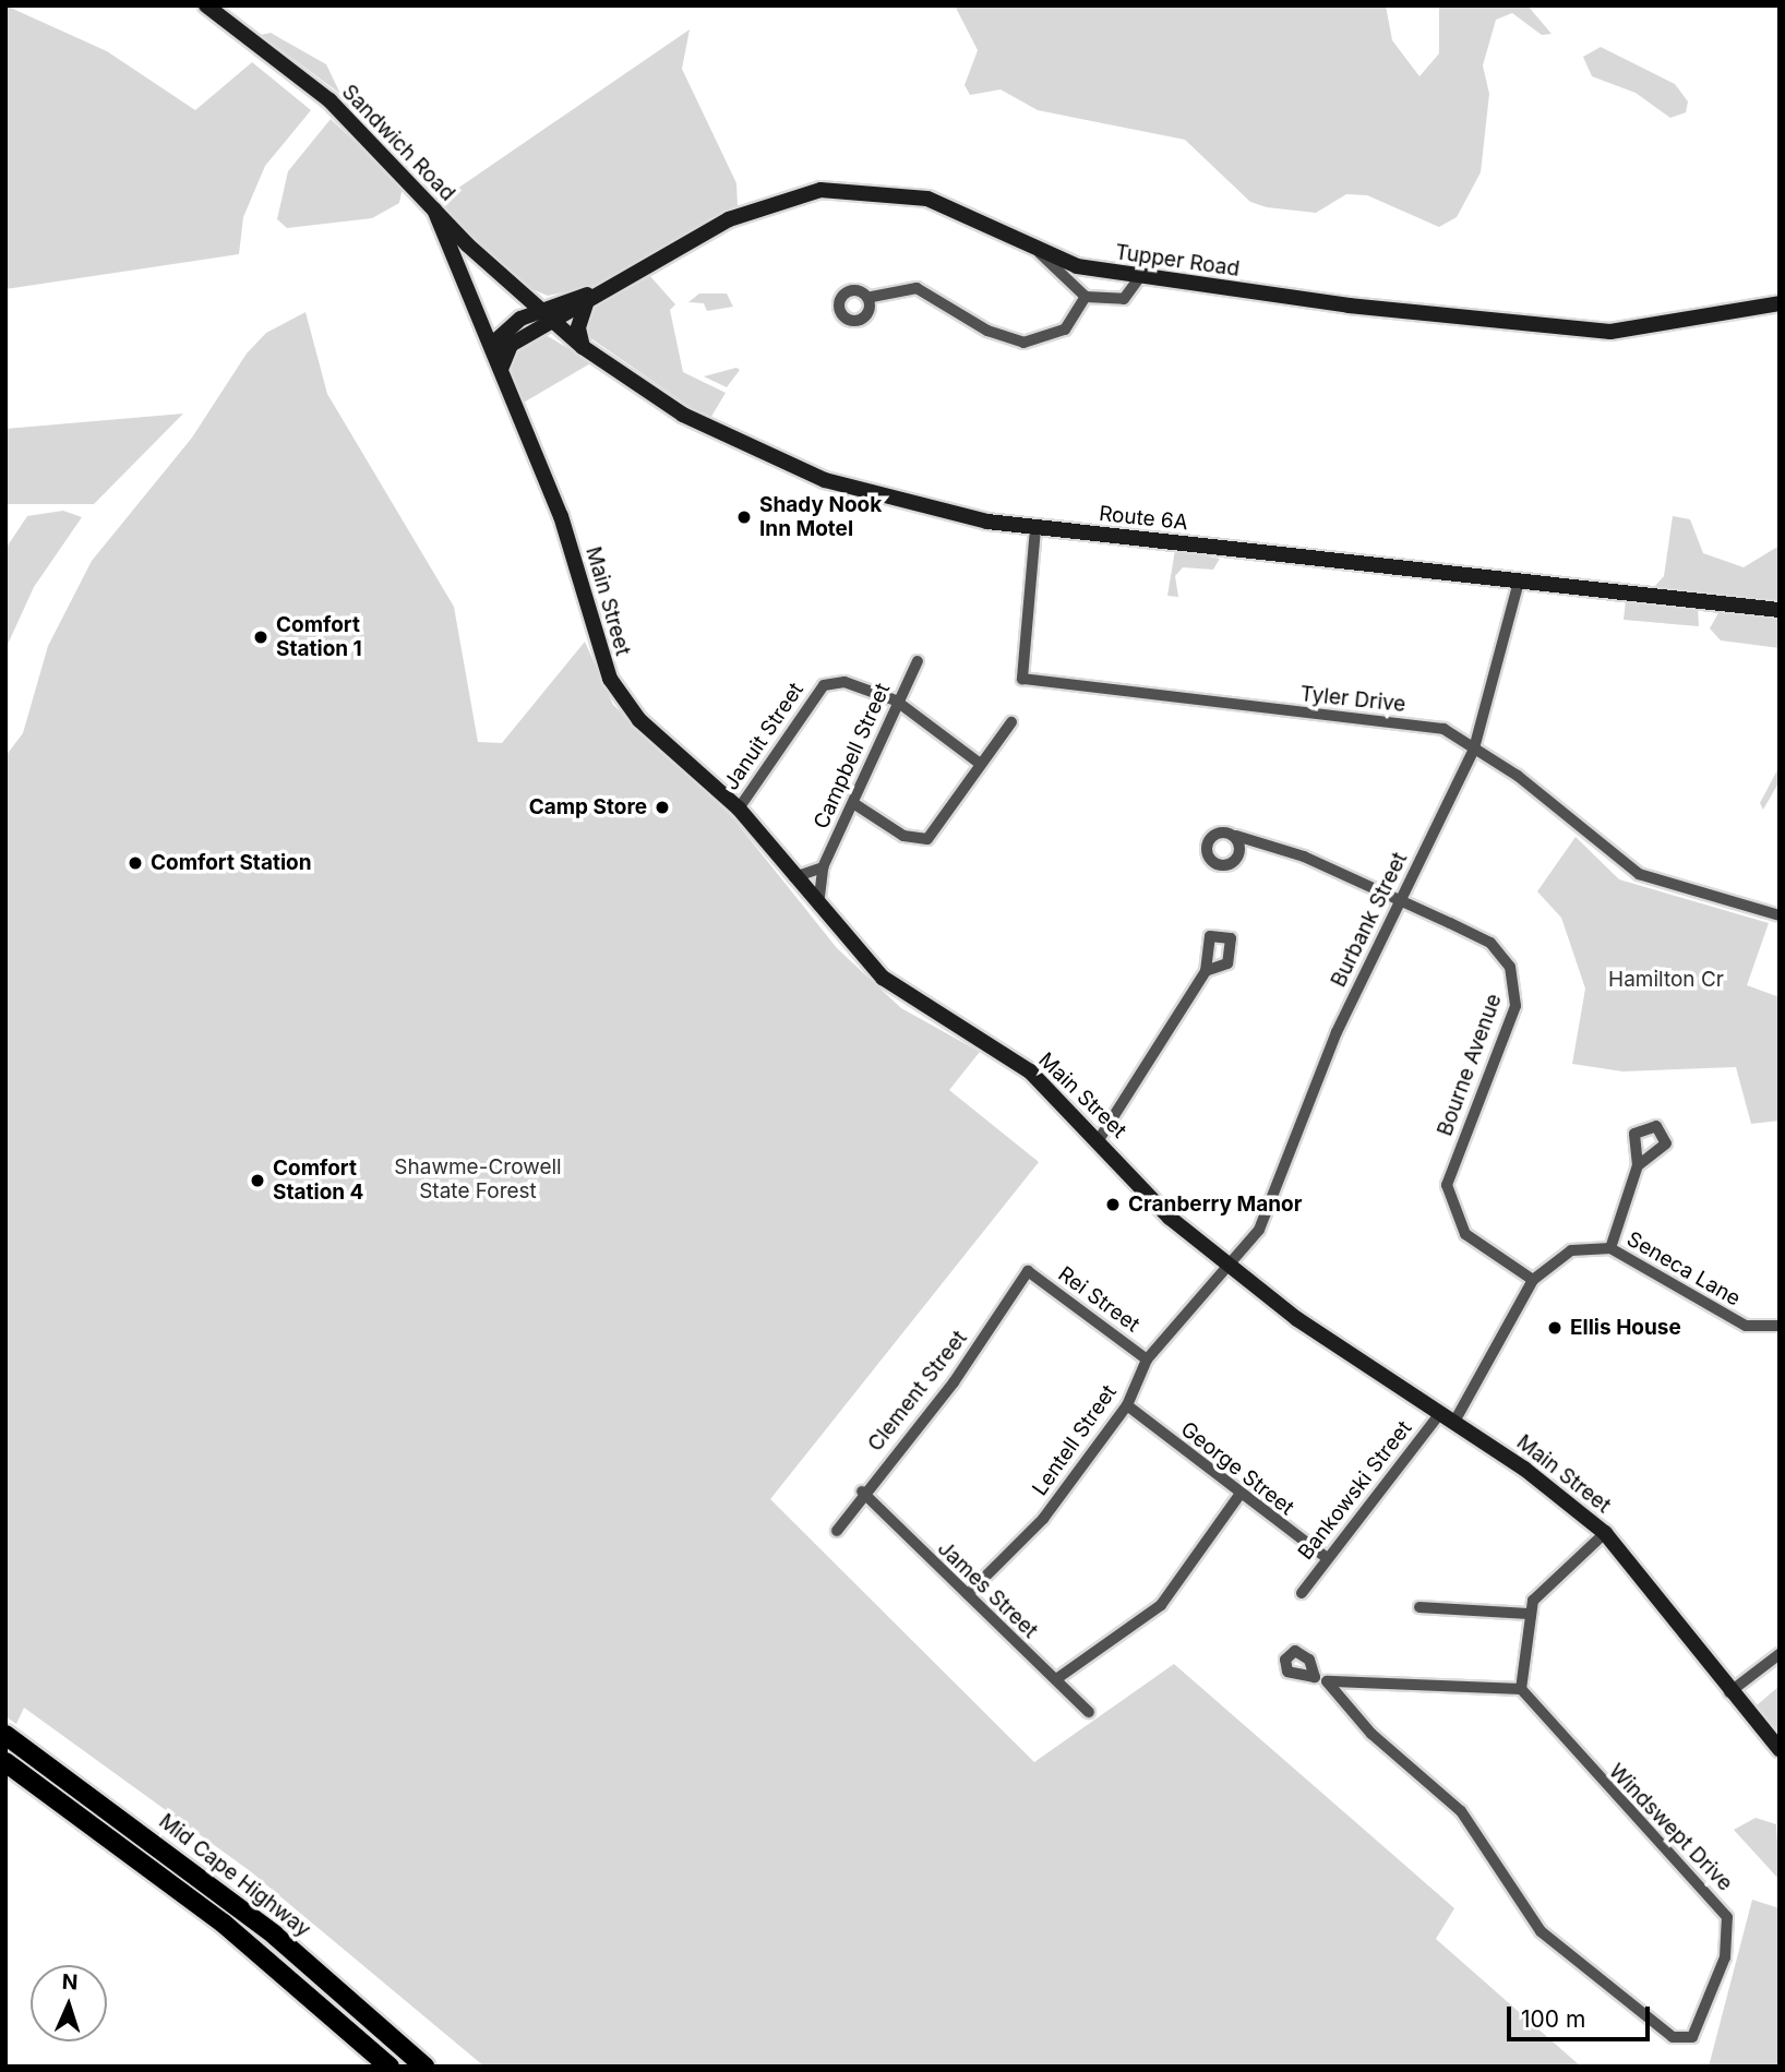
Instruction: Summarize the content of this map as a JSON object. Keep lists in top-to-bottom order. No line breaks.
{"streets":{"highway":["Mid Cape Highway"],"main road":["Sandwich Road","Tupper Road","Route 6A","Main Street"],"street":["Tyler Drive","Januit Street","Campbell Street","Burbank Street","Bourne Avenue","Seneca Lane","Rei Street","Clement Street","Lentell Street","George Street","Bankowski Street","James Street","Windswept Drive"]},"crossings":[["Sandwich Road","Tupper Road"],["Sandwich Road","Route 6A"],["Sandwich Road","Main Street"],["Tupper Road","Route 6A"],["Route 6A","Tyler Drive"],["Route 6A","Burbank Street"],["Main Street","Januit Street"],["Main Street","Campbell Street"],["Main Street","Burbank Street"],["Main Street","Lentell Street"],["Main Street","Bankowski Street"],["Tyler Drive","Burbank Street"],["Januit Street","Campbell Street"],["Burbank Street","Bourne Avenue"],["Burbank Street","Lentell Street"],["Bourne Avenue","Seneca Lane"],["Rei Street","Clement Street"],["Rei Street","Lentell Street"],["Clement Street","James Street"],["Lentell Street","George Street"],["Lentell Street","James Street"],["George Street","Bankowski Street"]],"parks":["Hamilton Cr","Shawme-Crowell State Forest"],"places":["Shady Nook Inn Motel","Comfort Station 1","Camp Store","Comfort Station","Comfort Station 4","Cranberry Manor","Ellis House"],"scale_bar":"100 m","north":"top"}
